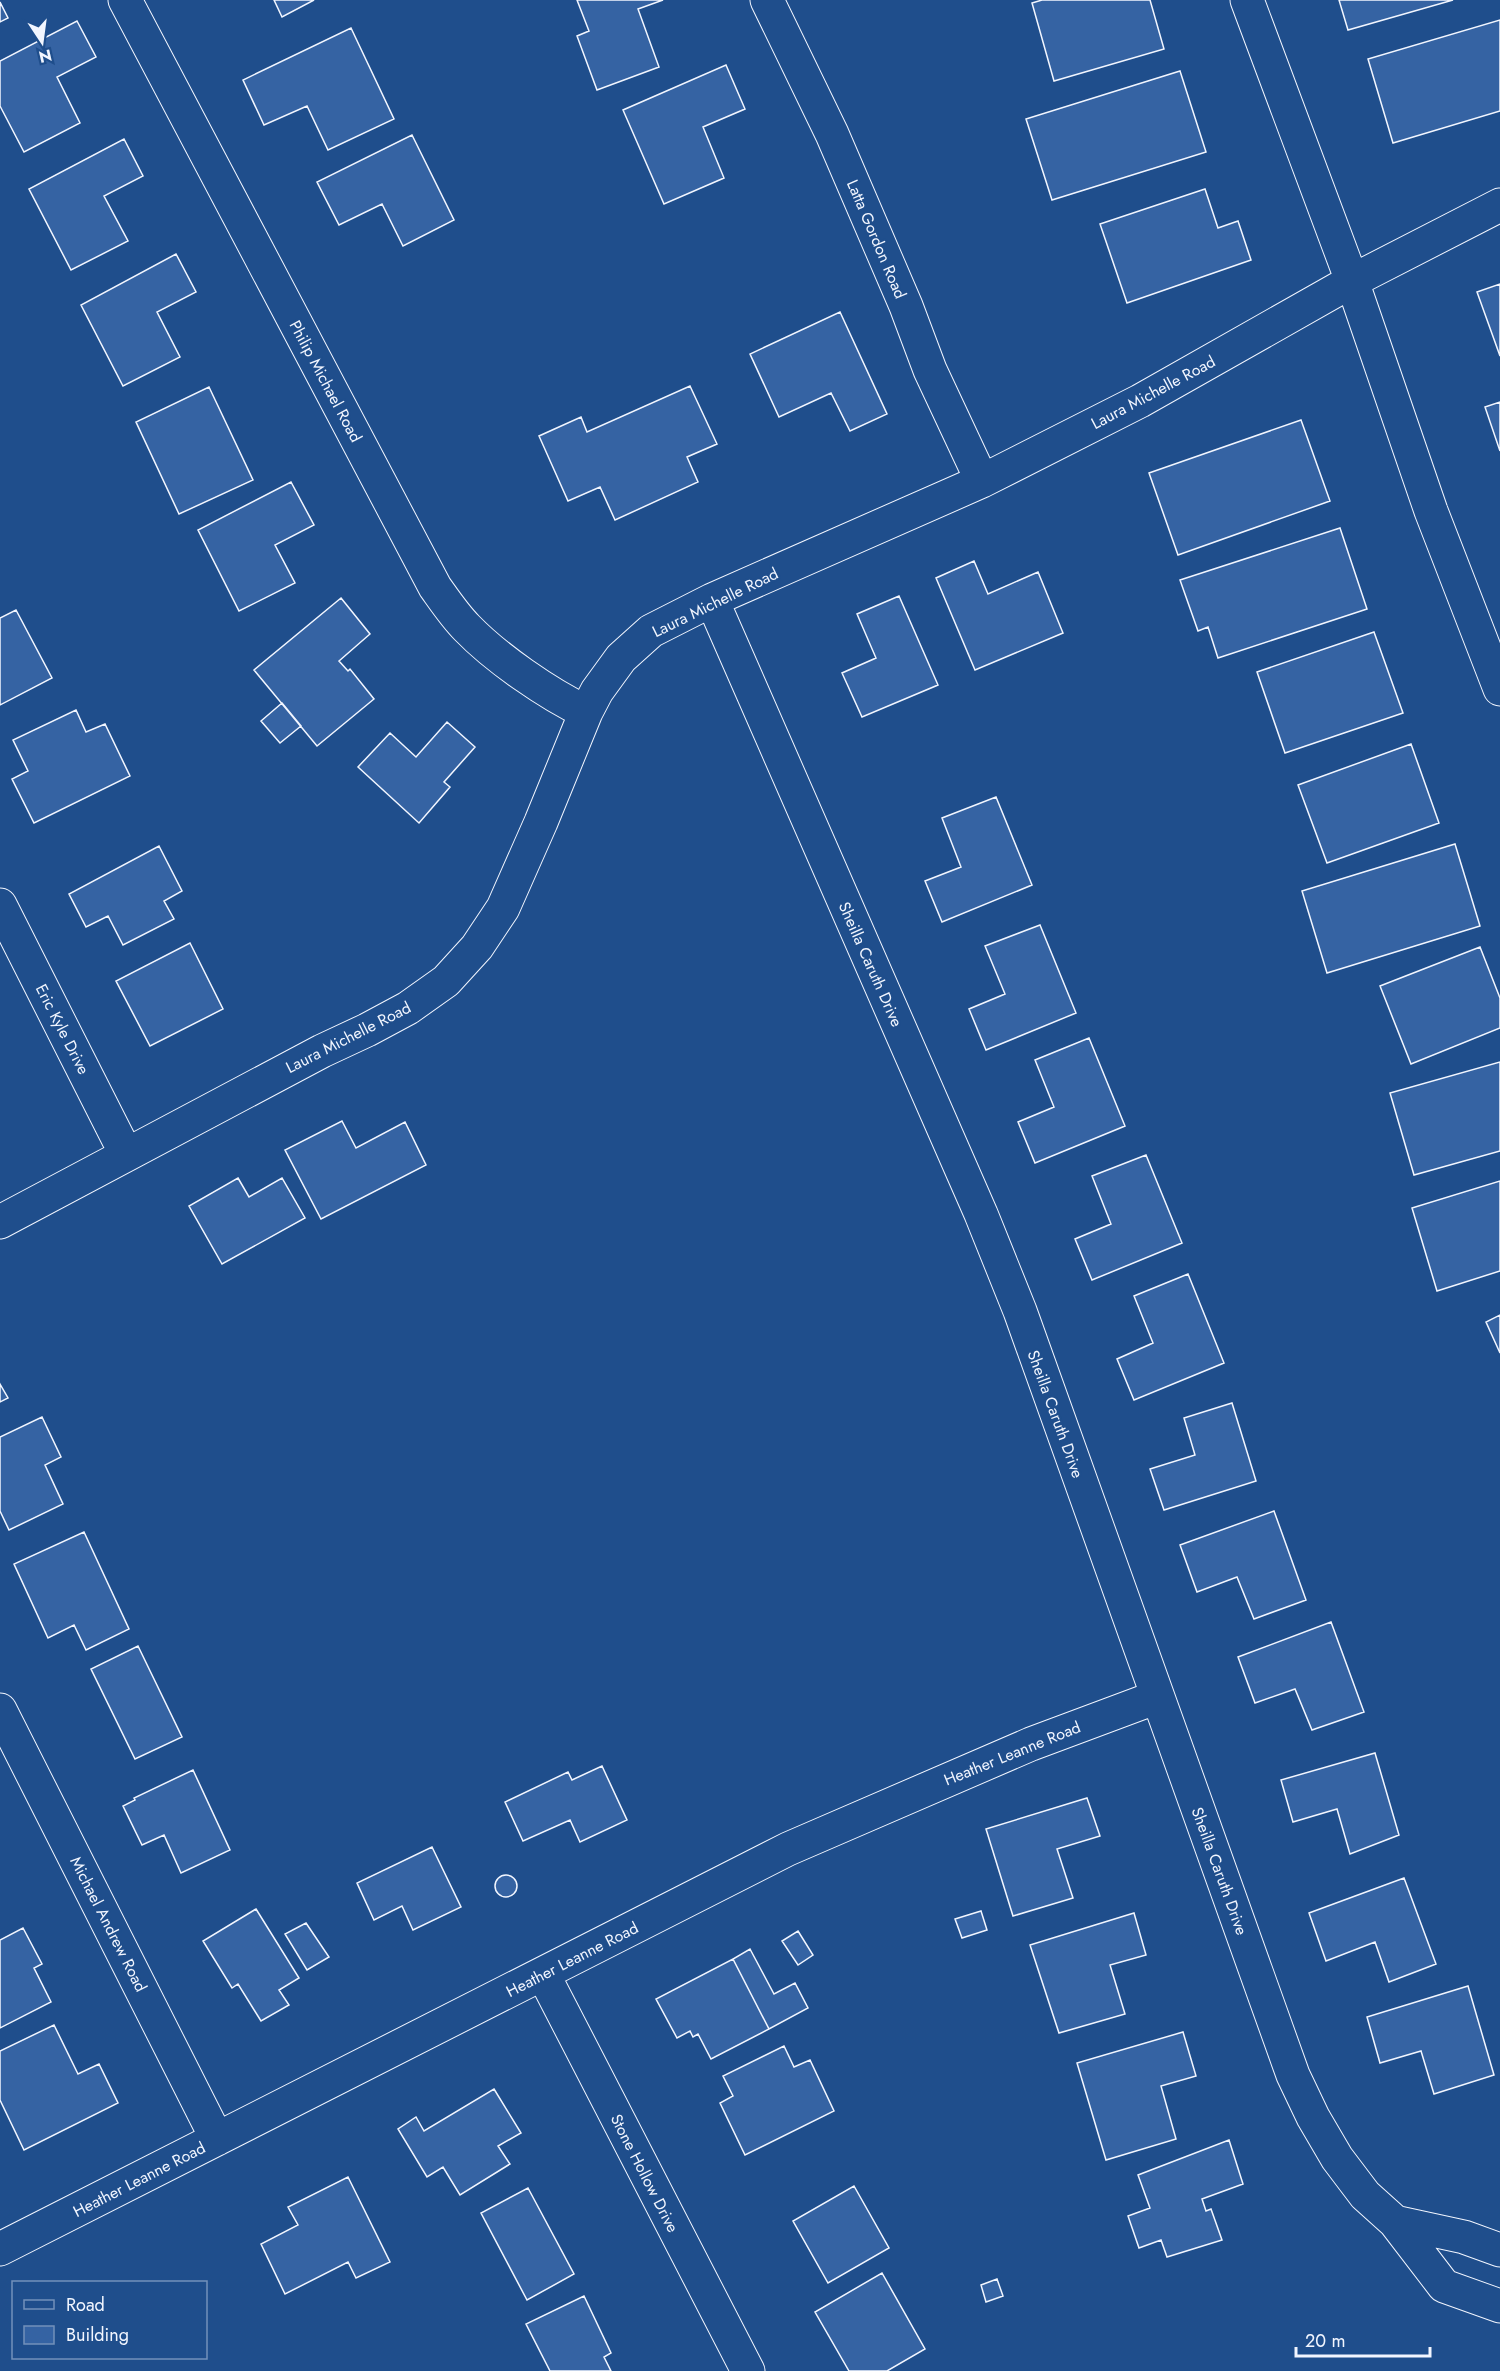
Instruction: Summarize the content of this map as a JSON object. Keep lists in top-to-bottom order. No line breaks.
{"streets":{"street":["Latta Gordon Road","Philip Michael Road","Laura Michelle Road","Sheilla Caruth Drive","Eric Kyle Drive","Heather Leanne Road","Michael Andrew Road","Stone Hollow Drive"]},"crossings":[["Latta Gordon Road","Laura Michelle Road"],["Philip Michael Road","Laura Michelle Road"],["Laura Michelle Road","Sheilla Caruth Drive"],["Laura Michelle Road","Eric Kyle Drive"],["Sheilla Caruth Drive","Heather Leanne Road"],["Heather Leanne Road","Michael Andrew Road"],["Heather Leanne Road","Stone Hollow Drive"]],"legend":["Road","Building"],"scale_bar":"20 m","north":"bottom"}
